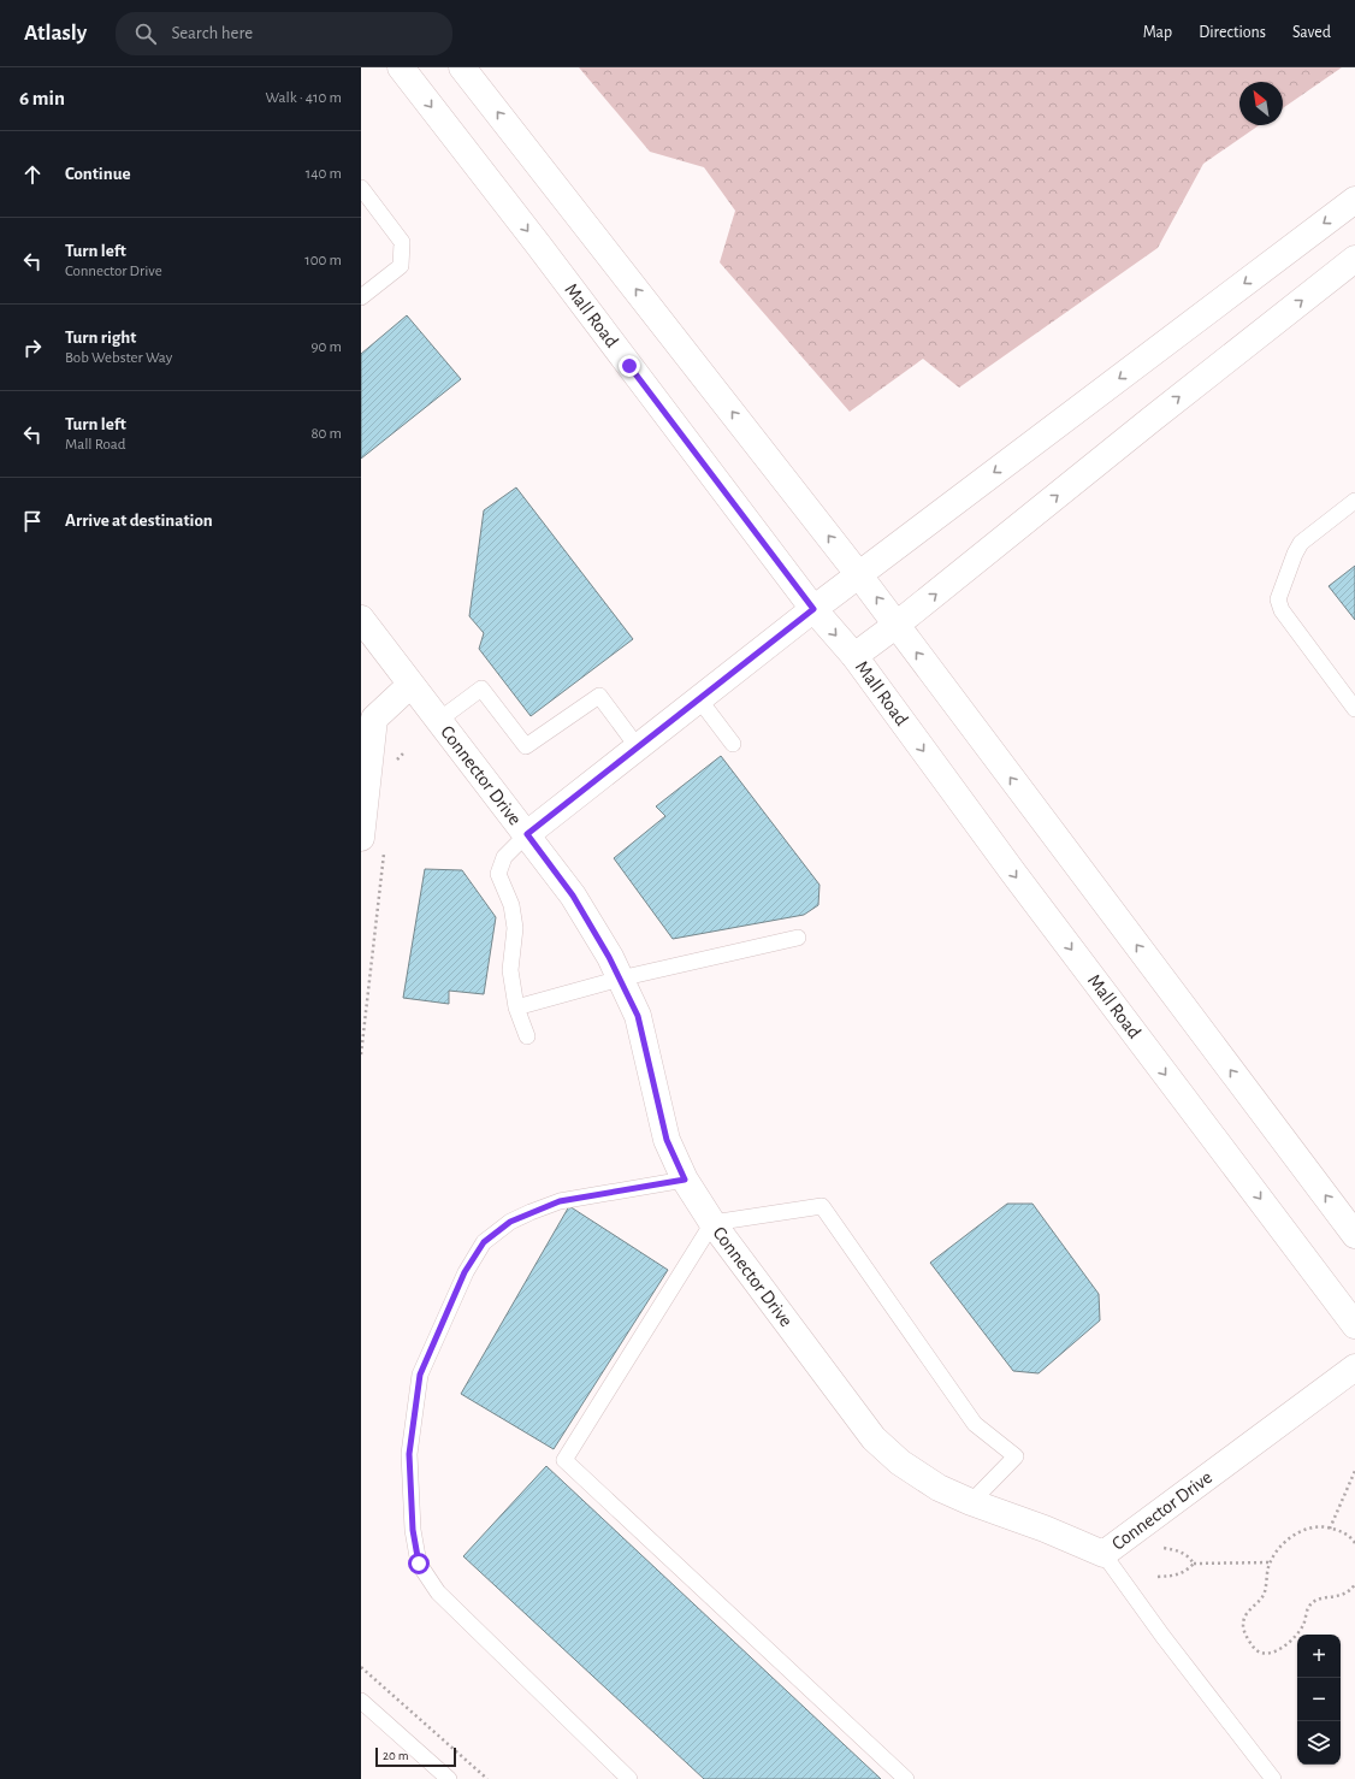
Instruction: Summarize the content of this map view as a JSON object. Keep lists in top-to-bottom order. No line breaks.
{"streets":{"main road":["Mall Road","Connector Drive"]},"scale_bar":"20 m","north":"top left","page":{"header":"Atlasly","search":"Search here","nav":["Map","Directions","Saved"],"heading":["6 min","Walk · 410 m"],"list":[["Continue","140 m"],["Turn left","Connector Drive","100 m"],["Turn right","Bob Webster Way","90 m"],["Turn left","Mall Road","80 m"],"Arrive at destination"],"map_buttons":["+","−"],"scale":"20 m"}}
